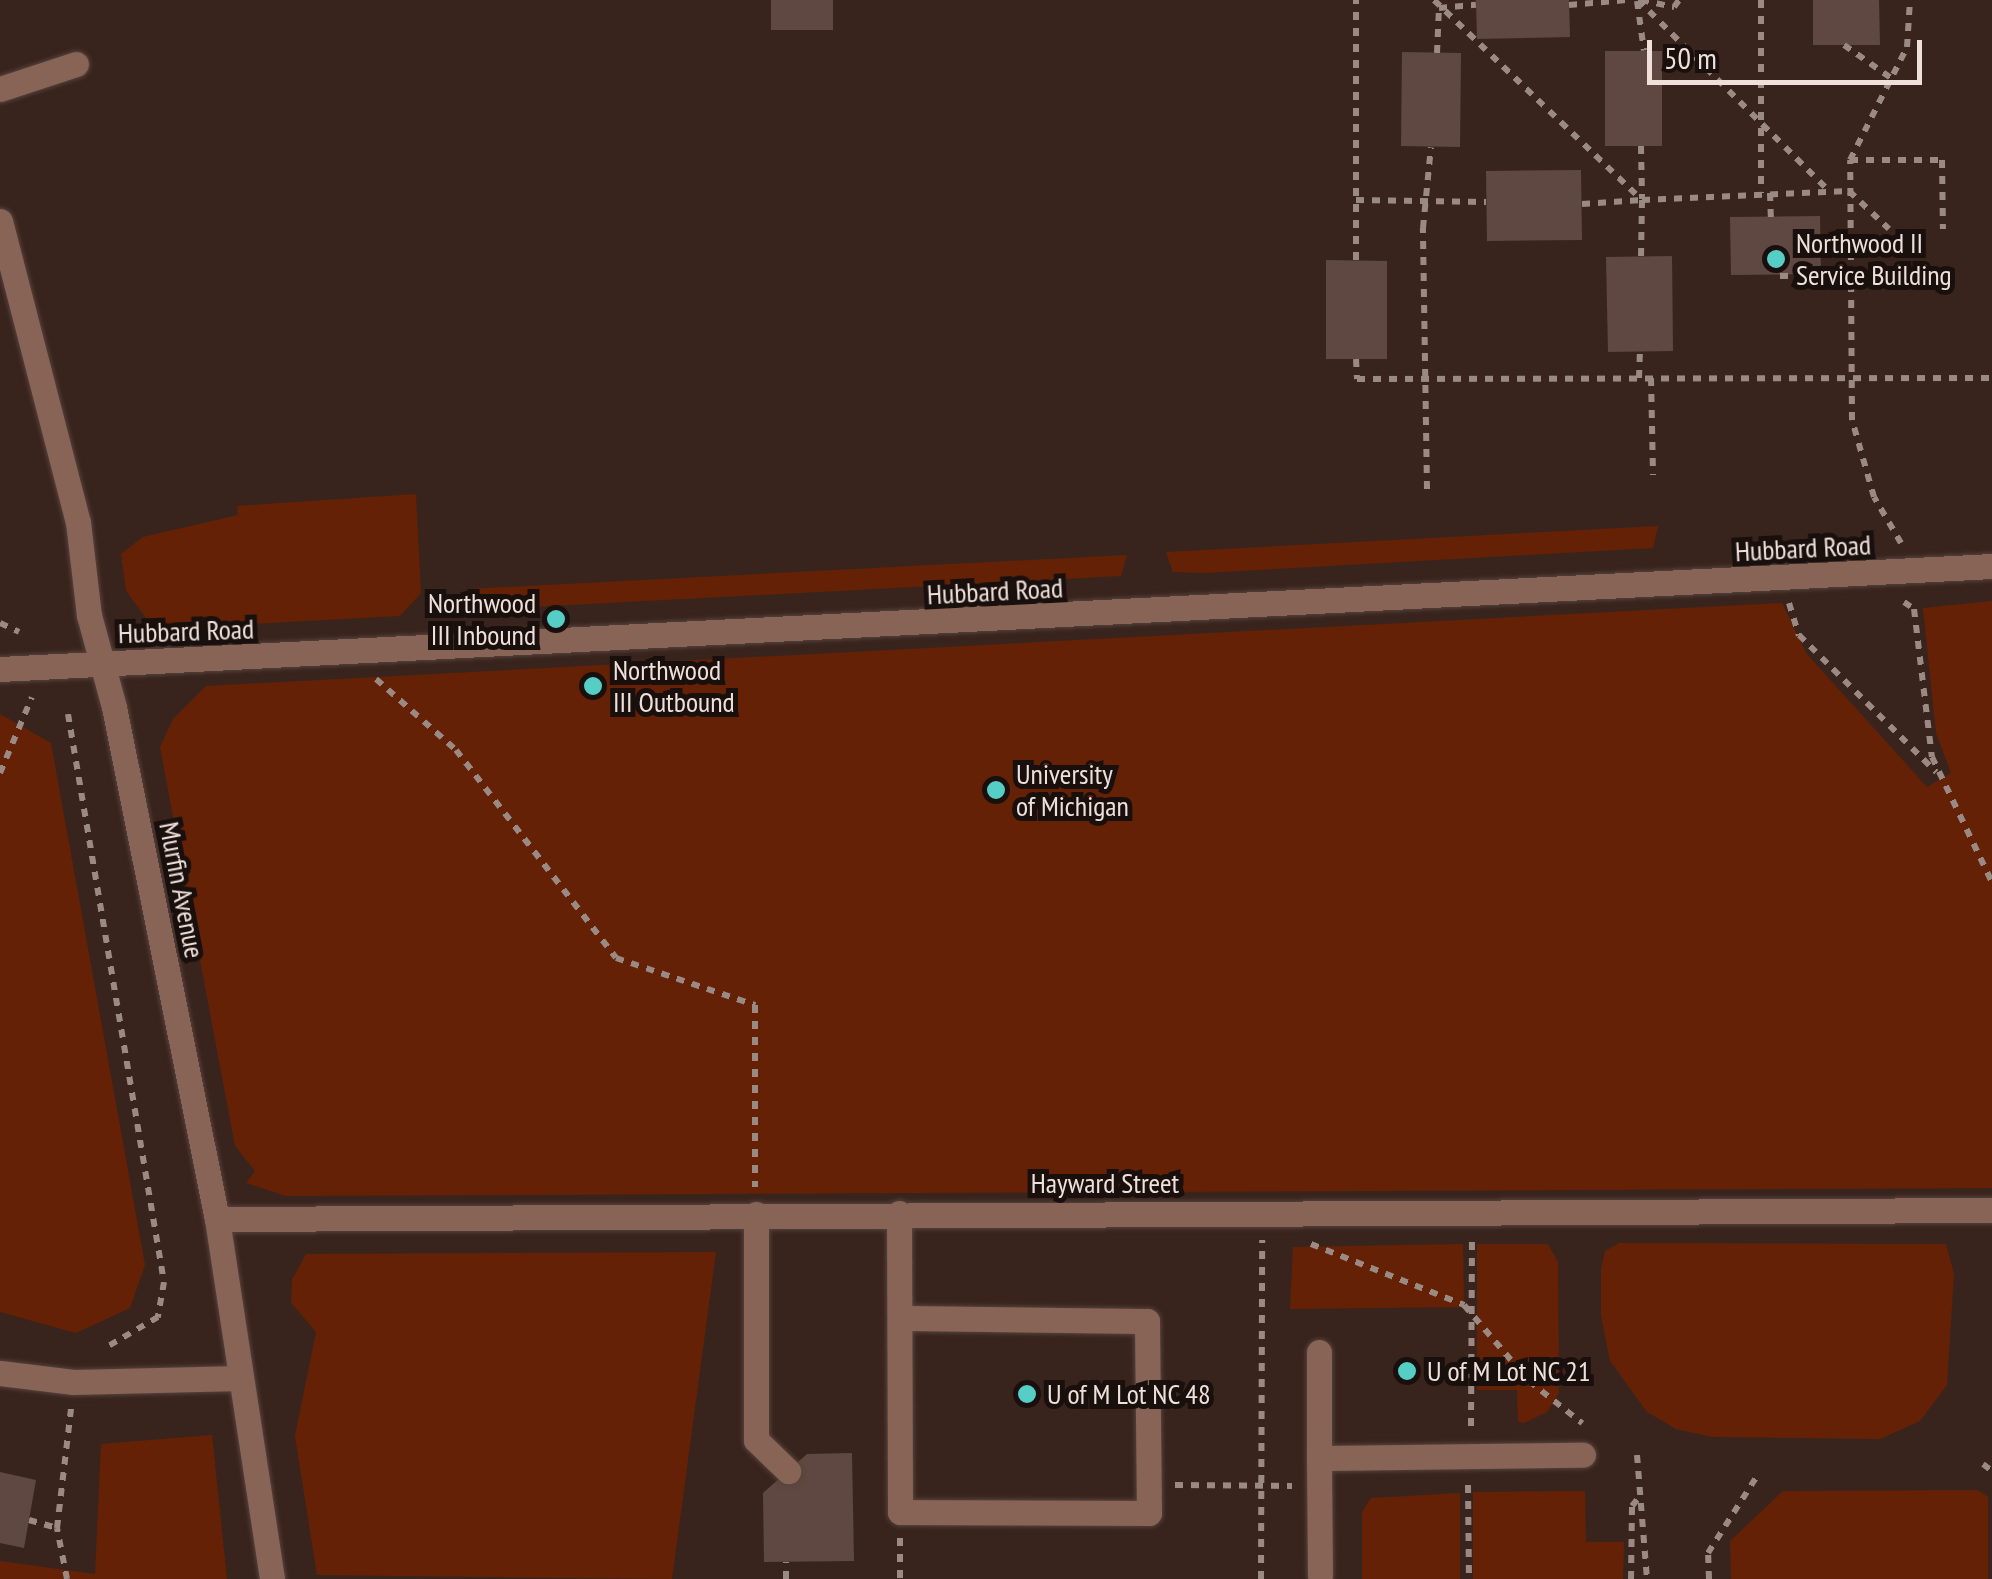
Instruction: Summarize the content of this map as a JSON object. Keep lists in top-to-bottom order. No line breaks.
{"streets":{"street":["Hubbard Road","Murfin Avenue","Hayward Street"]},"crossings":[["Hubbard Road","Murfin Avenue"],["Murfin Avenue","Hayward Street"]],"places":["Northwood II Service Building","Northwood III Inbound","Northwood III Outbound","University of Michigan","U of M Lot NC 21","U of M Lot NC 48"],"scale_bar":"50 m"}
